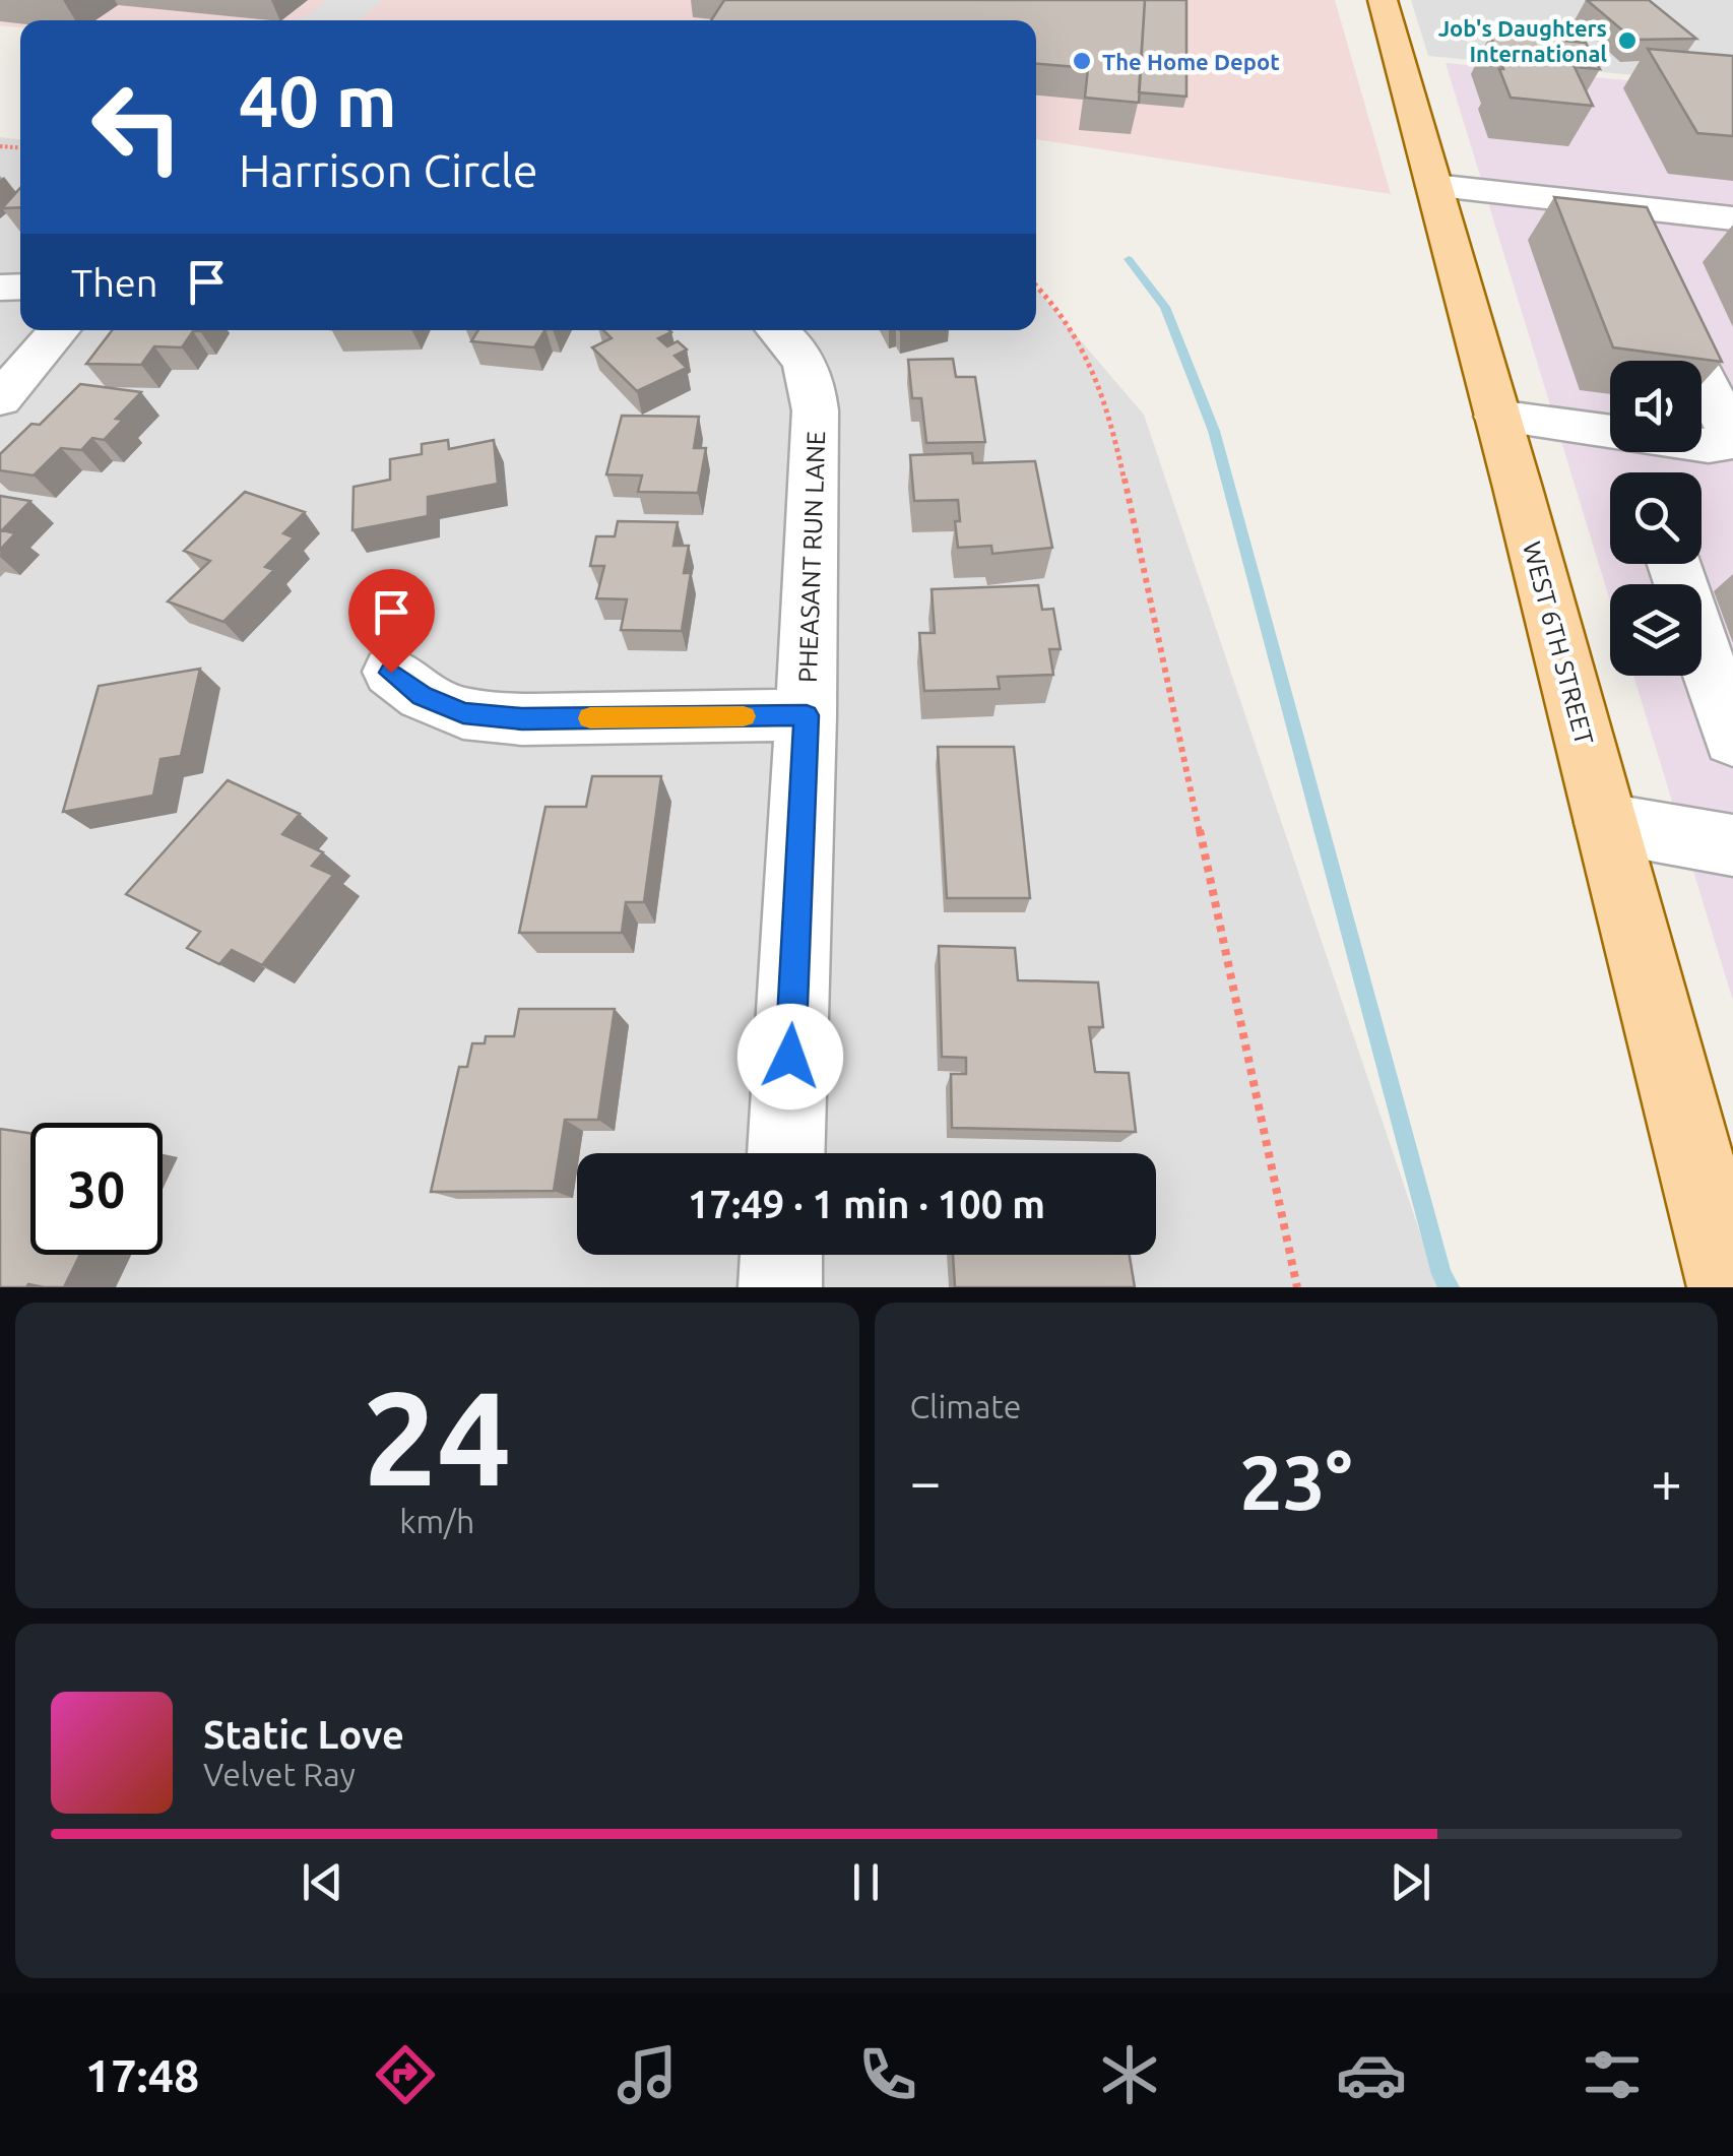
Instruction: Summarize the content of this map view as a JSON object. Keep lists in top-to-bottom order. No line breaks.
{"streets":{"main road":["WEST 6TH STREET"],"street":["PHEASANT RUN LANE"]},"places":["Job's Daughters International","The Home Depot"],"page":{"turn":["40 m","Harrison Circle"],"then":"Then","limit":"30","trip":"17:49 · 1 min · 100 m","tile":[["24","km/h"],"Climate"],"heat":["−","23°","+"],"song":["Static Love","Velvet Ray"],"tabs":"17:48"}}
